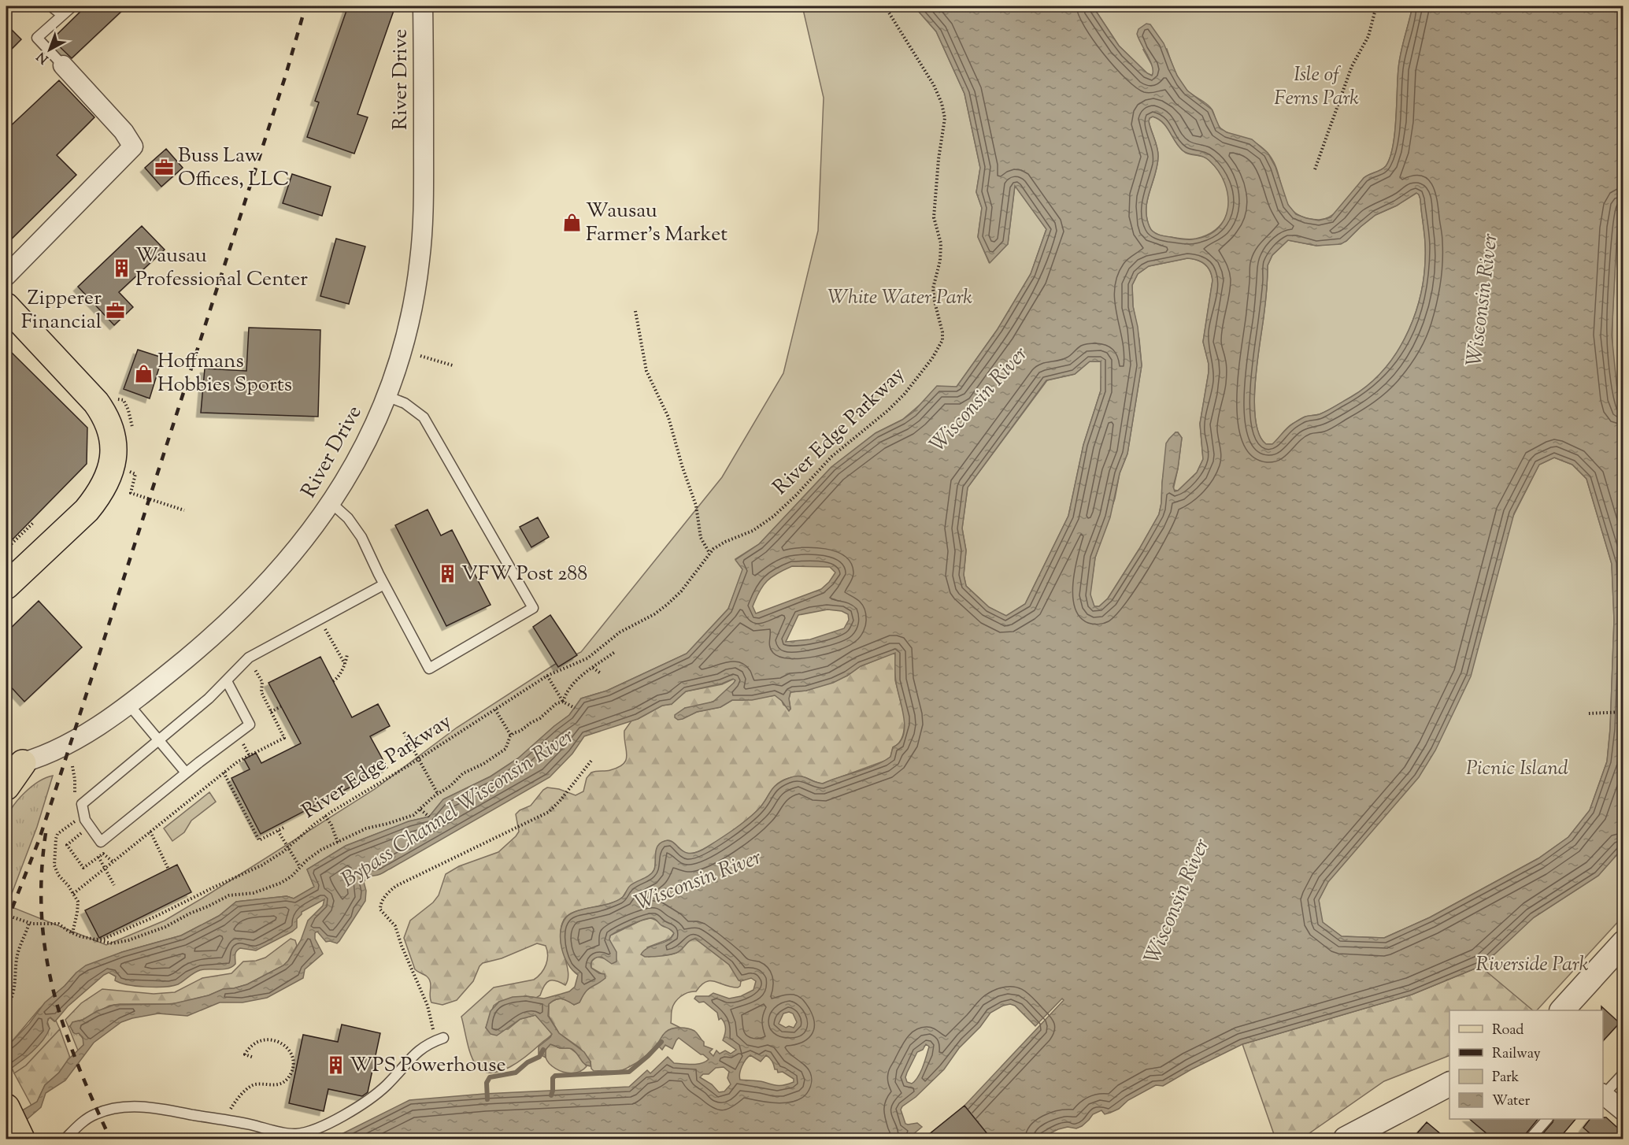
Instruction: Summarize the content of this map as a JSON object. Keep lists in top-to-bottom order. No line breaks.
{"streets":{"street":["River Drive"],"path":["River Edge Parkway"]},"water":["Wisconsin River","Bypass Channel Wisconsin River"],"parks":["Isle of Ferns Park","White Water Park","Picnic Island","Riverside Park"],"places":{"office":["Buss Law Offices, LLC","Zipperer Financial"],"shop":["Wausau Farmer's Market","Hoffmans Hobbies Sports"],"building":["Wausau Professional Center","VFW Post 288","WPS Powerhouse"]},"legend":["Road","Railway","Park","Water"],"north":"bottom left"}
